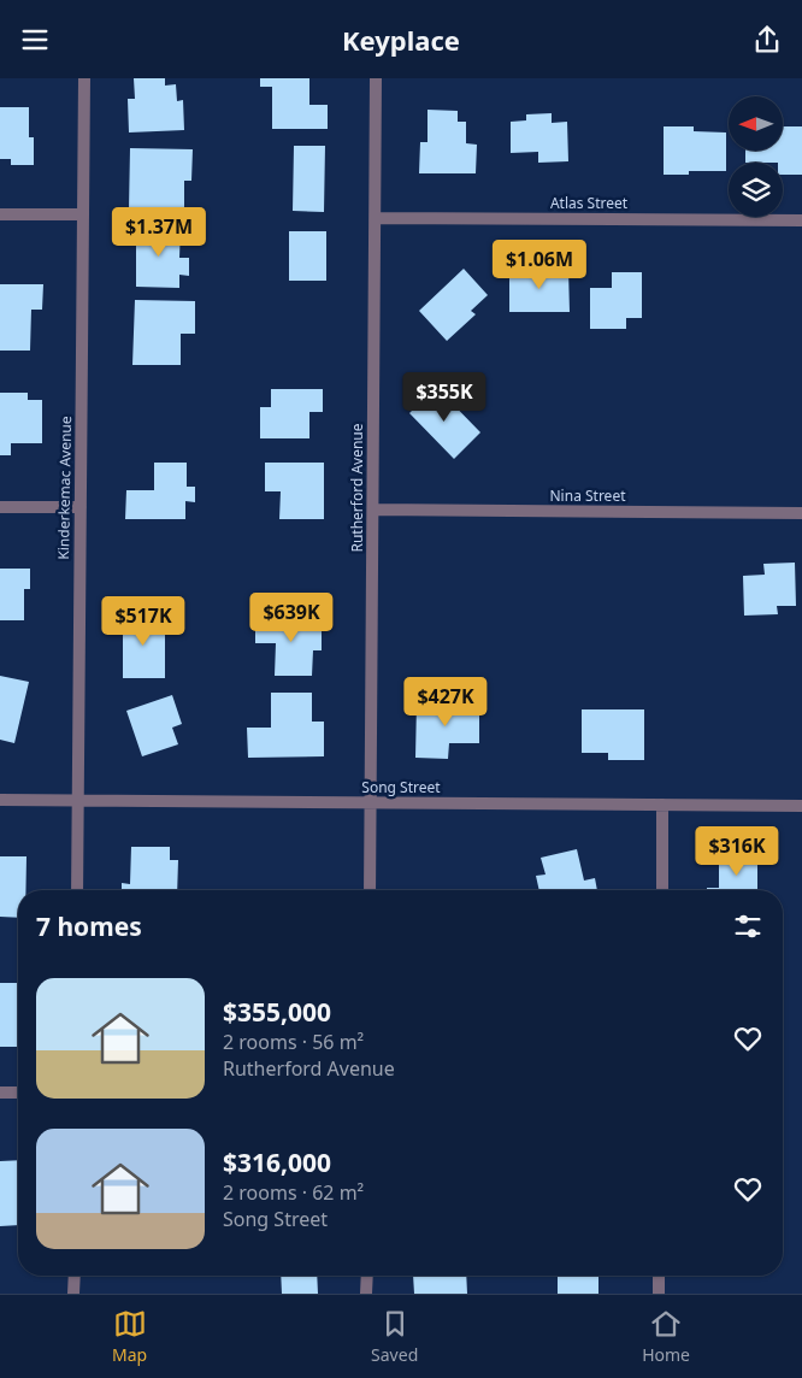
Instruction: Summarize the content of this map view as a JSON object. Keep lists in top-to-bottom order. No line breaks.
{"streets":{"street":["Atlas Street","Kinderkemac Avenue","Rutherford Avenue","Nina Street","Song Street"]},"crossings":[["Atlas Street","Rutherford Avenue"],["Kinderkemac Avenue","Song Street"],["Rutherford Avenue","Nina Street"],["Rutherford Avenue","Song Street"]],"north":"left","page":{"header":"Keyplace","price":["$1.37M","$1.06M","$355K","$639K","$517K","$427K","$316K"],"heading":"7 homes","list":[{"name":"$355,000","note":"2 rooms · 56 m² · Rutherford Avenue"},{"name":"$316,000","note":"2 rooms · 62 m² · Song Street"}],"tabs":["Map","Saved","Home"]}}
